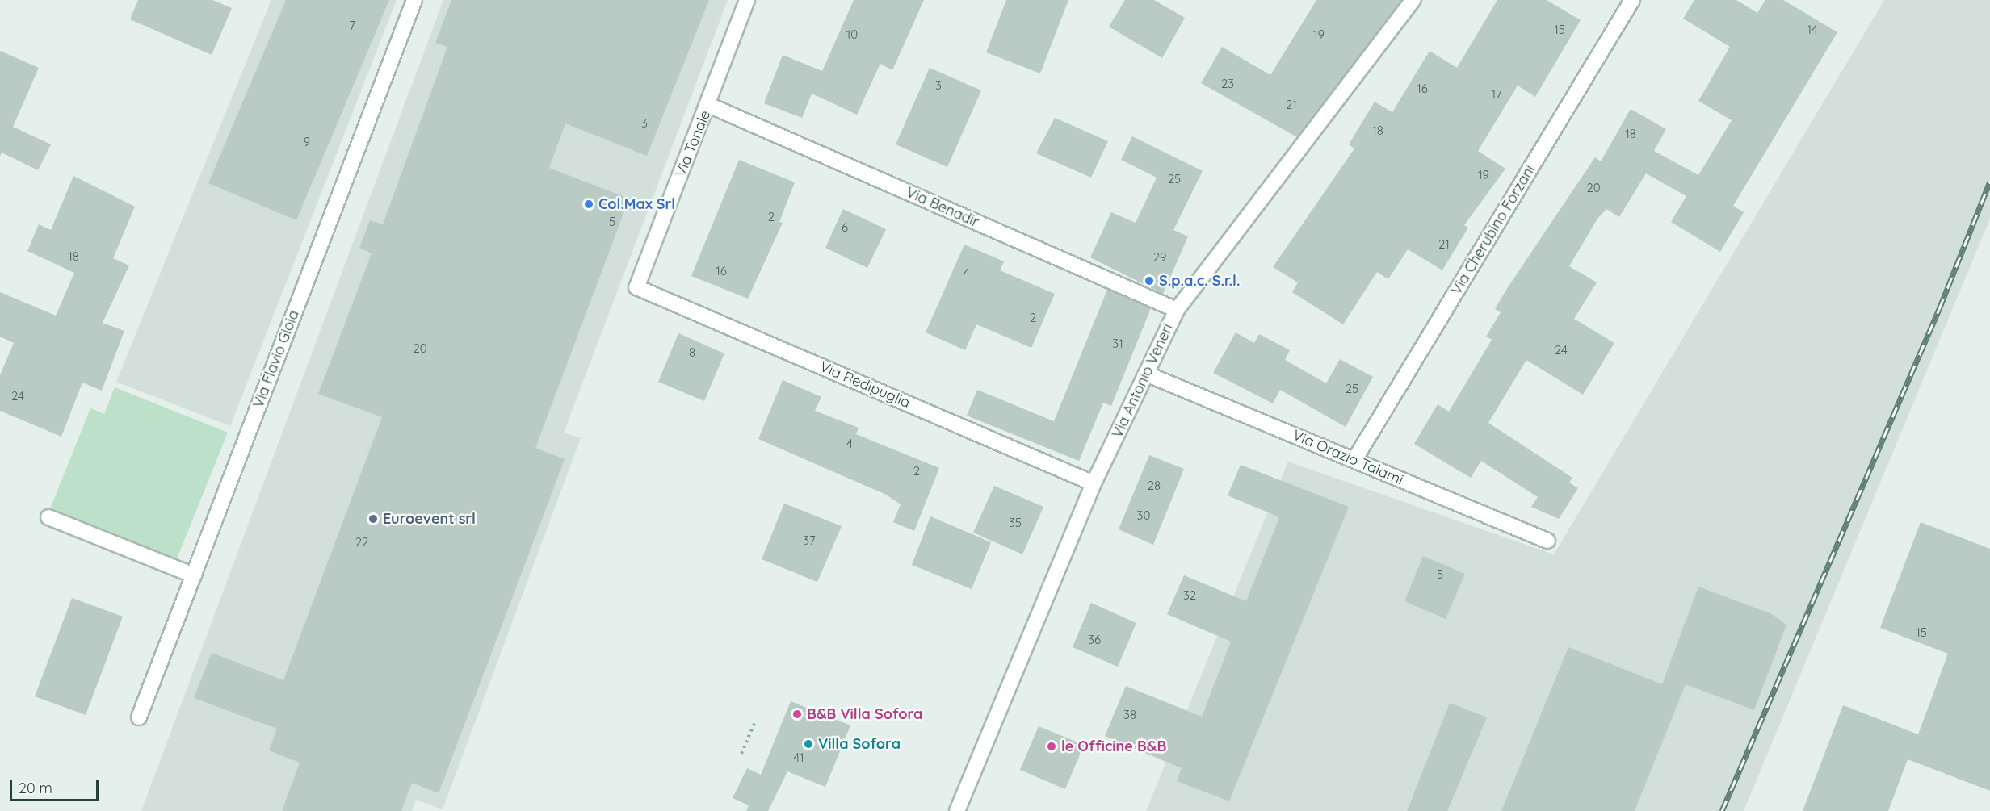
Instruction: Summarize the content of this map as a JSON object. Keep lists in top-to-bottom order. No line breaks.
{"streets":{"street":["Via Tonale","Via Benadir","Via Cherubino Forzani","Via Flavio Gioia","Via Antonio Veneri","Via Redipuglia","Via Orazio Talami"]},"crossings":[["Via Tonale","Via Benadir"],["Via Tonale","Via Redipuglia"],["Via Benadir","Via Antonio Veneri"],["Via Cherubino Forzani","Via Orazio Talami"],["Via Antonio Veneri","Via Redipuglia"],["Via Antonio Veneri","Via Orazio Talami"]],"places":["Col.Max Srl","S.p.a.c. S.r.l.","Euroevent srl","B&B Villa Sofora","Villa Sofora","le Officine B&B"],"house_numbers":["7","15","14","10","19","23","3","16","17","21","3","18","18","9","19","25","20","2","5","6","21","18","29","16","4","2","31","20","24","8","25","24","4","2","28","30","35","37","22","5","32","15","36","38","41"],"scale_bar":"20 m"}
